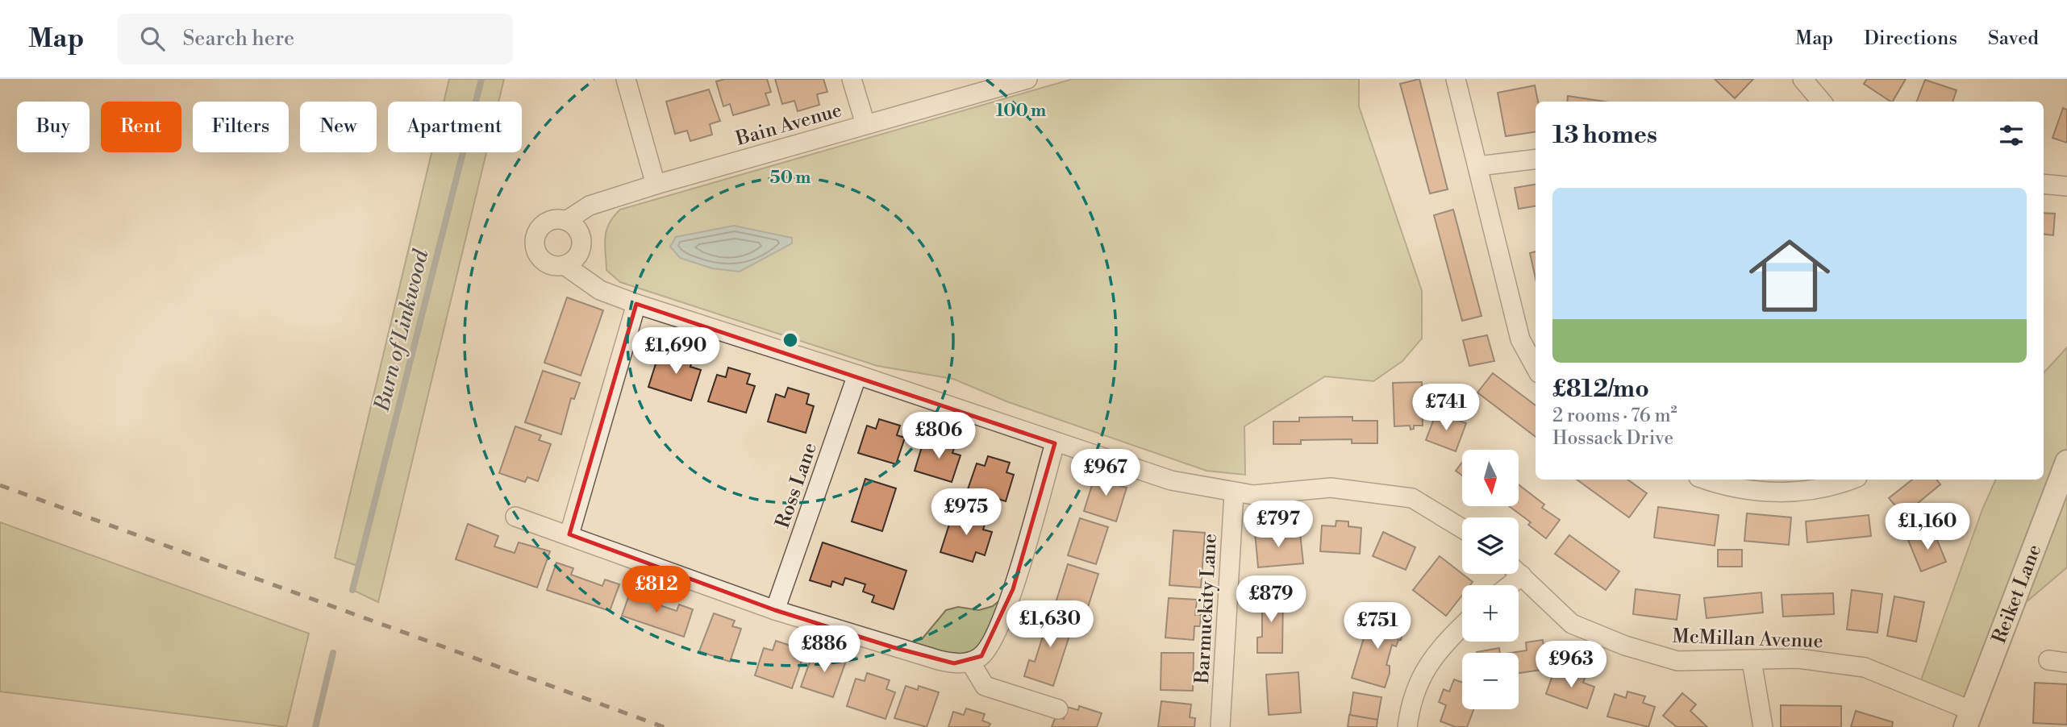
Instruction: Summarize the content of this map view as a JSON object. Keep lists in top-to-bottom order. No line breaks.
{"streets":{"street":["Bain Avenue","Ross Lane","Reiket Lane","Barmuckity Lane","McMillan Avenue"]},"crossings":[["Reiket Lane","McMillan Avenue"]],"water":["Burn of Linkwood"],"north":"bottom","page":{"header":"Map","search":"Search here","nav":["Map","Directions","Saved"],"chip":["Buy","Rent","Filters","New","Apartment"],"heading":"13 homes","list":[{"name":"£812/mo","note":"2 rooms · 76 m² · Hossack Drive"}],"price":["£1,690","£741","£806","£967","£975","£797","£1,160","£812","£879","£1,630","£751","£886","£963"],"map_buttons":["+","−"]},"rings":["100 m","50 m"]}
